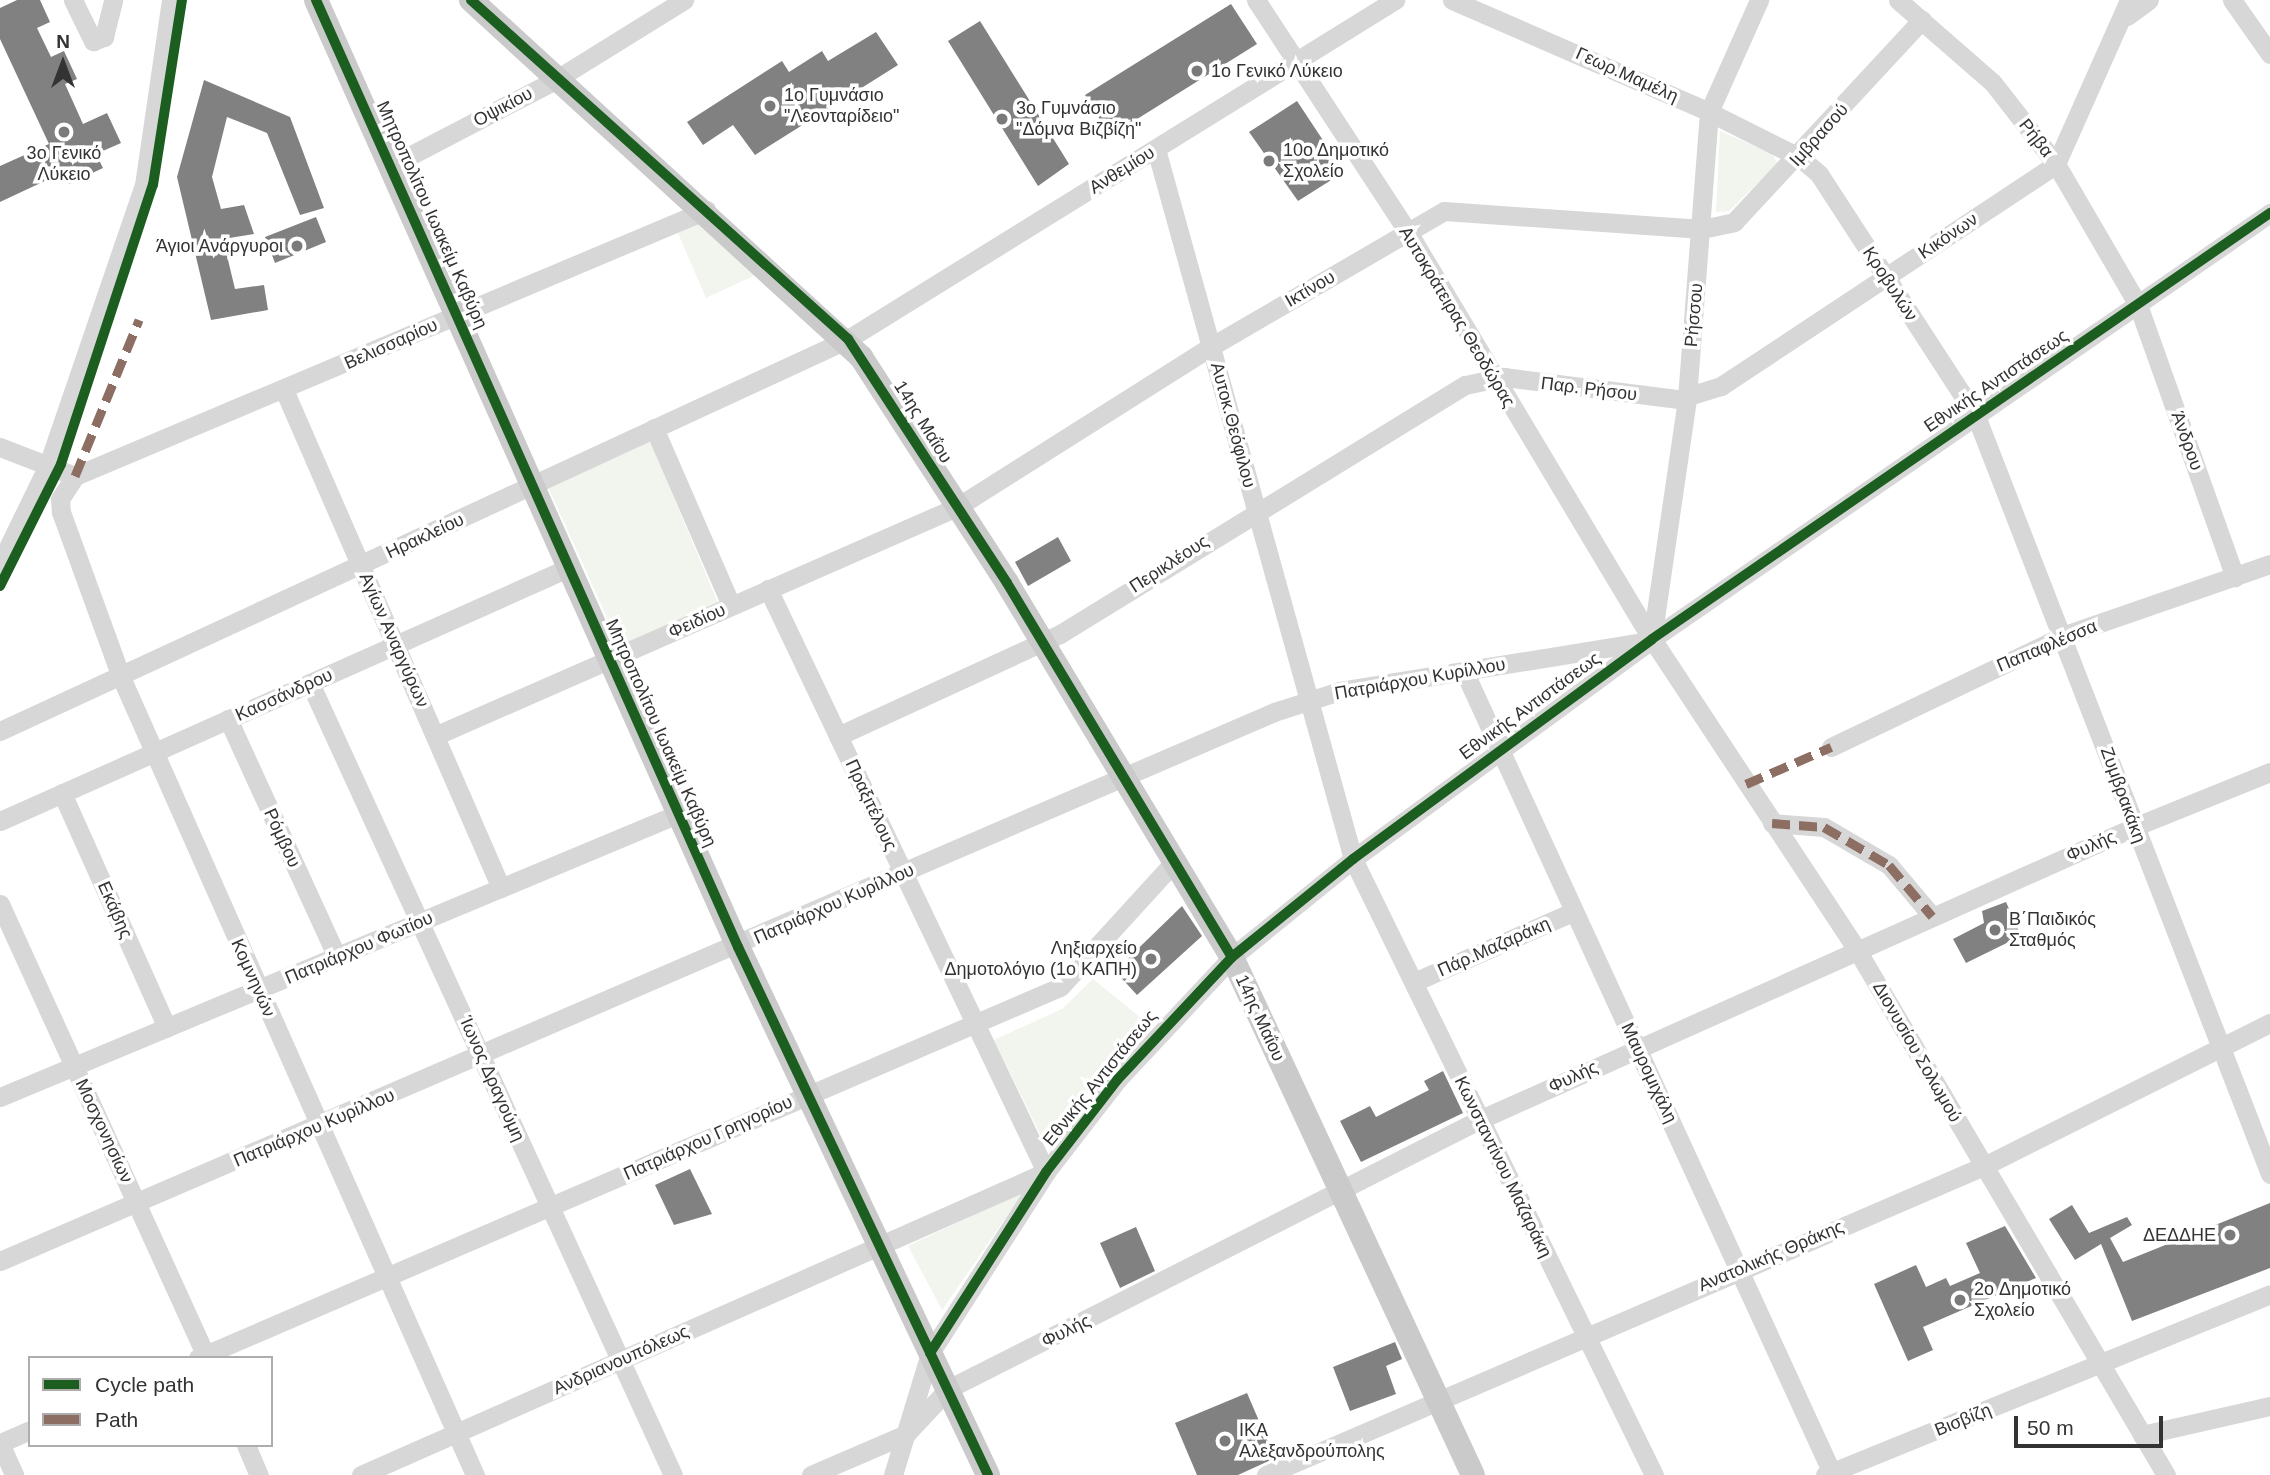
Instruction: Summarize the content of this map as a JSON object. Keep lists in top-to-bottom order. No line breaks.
{"streets":{"main road":["Μητροπολίτου Ιωακείμ Καβύρη","14ης Μαΐου"],"street":["Γεωρ.Μαμέλη","Οψικίου","Ιμβρασού","Ρήβα","Ανθεμίου","Κικόνων","Κροβυλών","Ικτίνου","Ρήσσου","Αυτοκράτειρας Θεοδώρας","Βελισσαρίου","Εθνικής Αντιστάσεως","Παρ. Ρήσου","Αυτοκ.Θεόφιλου","Άνδρου","Ηρακλείου","Περικλέους","Φειδίου","Αγίων Αναργύρων","Παπαφλέσσα","Πατριάρχου Κυρίλλου","Κασσάνδρου","Ζυμβρακάκη","Πραξιτέλους","Ρόμβου","Φυλής","Εκάβης","Πάρ.Μαζαράκη","Πατριάρχου Φωτίου","Κομνηνών","Διονυσίου Σολωμού","Μαυρομιχάλη","Ίωνος Δραγούμη","Μοσχονησίων","Πατριάρχου Γρηγορίου","Κωνσταντίνου Μαζαράκη","Ανατολικής Θράκης","Ανδριανουπόλεως","Βισβίζη"]},"crossings":[["Γεωρ.Μαμέλη","Ιμβρασού"],["Γεωρ.Μαμέλη","Κροβυλών"],["Γεωρ.Μαμέλη","Ρήσσου"],["Οψικίου","Μητροπολίτου Ιωακείμ Καβύρη"],["Οψικίου","14ης Μαΐου"],["Ιμβρασού","Ρήβα"],["Ιμβρασού","Κροβυλών"],["Ιμβρασού","Ικτίνου"],["Ιμβρασού","Ρήσσου"],["Ρήβα","Κικόνων"],["Ρήβα","Εθνικής Αντιστάσεως"],["Ρήβα","Άνδρου"],["Ανθεμίου","Αυτοκράτειρας Θεοδώρας"],["Ανθεμίου","14ης Μαΐου"],["Ανθεμίου","Αυτοκ.Θεόφιλου"],["Ανθεμίου","Ηρακλείου"],["Μητροπολίτου Ιωακείμ Καβύρη","Βελισσαρίου"],["Μητροπολίτου Ιωακείμ Καβύρη","Εθνικής Αντιστάσεως"],["Μητροπολίτου Ιωακείμ Καβύρη","Ηρακλείου"],["Μητροπολίτου Ιωακείμ Καβύρη","Φειδίου"],["Μητροπολίτου Ιωακείμ Καβύρη","Πατριάρχου Κυρίλλου"],["Μητροπολίτου Ιωακείμ Καβύρη","Κασσάνδρου"],["Μητροπολίτου Ιωακείμ Καβύρη","Φυλής"],["Μητροπολίτου Ιωακείμ Καβύρη","Πατριάρχου Φωτίου"],["Μητροπολίτου Ιωακείμ Καβύρη","Πατριάρχου Γρηγορίου"],["Μητροπολίτου Ιωακείμ Καβύρη","Ανδριανουπόλεως"],["Κικόνων","Κροβυλών"],["Κικόνων","Ρήσσου"],["Κικόνων","Παρ. Ρήσου"],["Κροβυλών","Εθνικής Αντιστάσεως"],["Κροβυλών","Ζυμβρακάκη"],["Ικτίνου","Ρήσσου"],["Ικτίνου","Αυτοκράτειρας Θεοδώρας"],["Ικτίνου","14ης Μαΐου"],["Ικτίνου","Αυτοκ.Θεόφιλου"],["Ικτίνου","Φειδίου"],["Ρήσσου","Αυτοκράτειρας Θεοδώρας"],["Ρήσσου","Εθνικής Αντιστάσεως"],["Ρήσσου","Παρ. Ρήσου"],["Ρήσσου","Πατριάρχου Κυρίλλου"],["Ρήσσου","Διονυσίου Σολωμού"],["Αυτοκράτειρας Θεοδώρας","Εθνικής Αντιστάσεως"],["Αυτοκράτειρας Θεοδώρας","Παρ. Ρήσου"],["Αυτοκράτειρας Θεοδώρας","Περικλέους"],["Αυτοκράτειρας Θεοδώρας","Πατριάρχου Κυρίλλου"],["Αυτοκράτειρας Θεοδώρας","Διονυσίου Σολωμού"],["Βελισσαρίου","14ης Μαΐου"],["Βελισσαρίου","Αγίων Αναργύρων"],["Βελισσαρίου","Κομνηνών"],["Εθνικής Αντιστάσεως","14ης Μαΐου"],["Εθνικής Αντιστάσεως","Αυτοκ.Θεόφιλου"],["Εθνικής Αντιστάσεως","Άνδρου"],["Εθνικής Αντιστάσεως","Πατριάρχου Κυρίλλου"],["Εθνικής Αντιστάσεως","Ζυμβρακάκη"],["Εθνικής Αντιστάσεως","Πραξιτέλους"],["Εθνικής Αντιστάσεως","Φυλής"],["Εθνικής Αντιστάσεως","Διονυσίου Σολωμού"],["Εθνικής Αντιστάσεως","Μαυρομιχάλη"],["Εθνικής Αντιστάσεως","Κωνσταντίνου Μαζαράκη"],["Εθνικής Αντιστάσεως","Ανδριανουπόλεως"],["Παρ. Ρήσου","Περικλέους"],["14ης Μαΐου","Ηρακλείου"],["14ης Μαΐου","Περικλέους"],["14ης Μαΐου","Φειδίου"],["14ης Μαΐου","Πατριάρχου Κυρίλλου"],["14ης Μαΐου","Φυλής"],["14ης Μαΐου","Πατριάρχου Γρηγορίου"],["14ης Μαΐου","Ανατολικής Θράκης"],["Αυτοκ.Θεόφιλου","Περικλέους"],["Αυτοκ.Θεόφιλου","Πατριάρχου Κυρίλλου"],["Αυτοκ.Θεόφιλου","Κωνσταντίνου Μαζαράκη"],["Άνδρου","Παπαφλέσσα"],["Ηρακλείου","Αγίων Αναργύρων"],["Ηρακλείου","Κομνηνών"],["Περικλέους","Πραξιτέλους"],["Φειδίου","Αγίων Αναργύρων"],["Φειδίου","Πραξιτέλους"],["Αγίων Αναργύρων","Κασσάνδρου"],["Αγίων Αναργύρων","Πατριάρχου Φωτίου"],["Παπαφλέσσα","Ζυμβρακάκη"],["Πατριάρχου Κυρίλλου","Πραξιτέλους"],["Πατριάρχου Κυρίλλου","Κομνηνών"],["Πατριάρχου Κυρίλλου","Διονυσίου Σολωμού"],["Πατριάρχου Κυρίλλου","Μαυρομιχάλη"],["Πατριάρχου Κυρίλλου","Ίωνος Δραγούμη"],["Πατριάρχου Κυρίλλου","Μοσχονησίων"],["Κασσάνδρου","Ρόμβου"],["Κασσάνδρου","Εκάβης"],["Κασσάνδρου","Κομνηνών"],["Κασσάνδρου","Ίωνος Δραγούμη"],["Ζυμβρακάκη","Φυλής"],["Ζυμβρακάκη","Ανατολικής Θράκης"],["Πραξιτέλους","Πατριάρχου Γρηγορίου"],["Πραξιτέλους","Ανδριανουπόλεως"],["Ρόμβου","Πατριάρχου Φωτίου"],["Φυλής","Διονυσίου Σολωμού"],["Φυλής","Μαυρομιχάλη"],["Φυλής","Κωνσταντίνου Μαζαράκη"],["Εκάβης","Πατριάρχου Φωτίου"],["Πάρ.Μαζαράκη","Μαυρομιχάλη"],["Πάρ.Μαζαράκη","Κωνσταντίνου Μαζαράκη"],["Πατριάρχου Φωτίου","Κομνηνών"],["Πατριάρχου Φωτίου","Ίωνος Δραγούμη"],["Πατριάρχου Φωτίου","Μοσχονησίων"],["Κομνηνών","Πατριάρχου Γρηγορίου"],["Κομνηνών","Ανδριανουπόλεως"],["Διονυσίου Σολωμού","Ανατολικής Θράκης"],["Διονυσίου Σολωμού","Βισβίζη"],["Μαυρομιχάλη","Ανατολικής Θράκης"],["Μαυρομιχάλη","Βισβίζη"],["Ίωνος Δραγούμη","Πατριάρχου Γρηγορίου"],["Ίωνος Δραγούμη","Ανδριανουπόλεως"],["Κωνσταντίνου Μαζαράκη","Ανατολικής Θράκης"]],"places":["1o Γενικό Λύκειο","1ο Γυμνάσιο \"Λεονταρίδειο\"","3ο Γυμνάσιο \"Δόμνα Βιζβίζη\"","3o Γενικό Λύκειο","10ο Δημοτικό Σχολείο","Άγιοι Ανάργυροι","Β΄Παιδικός Σταθμός","Ληξιαρχείο Δημοτολόγιο (1ο ΚΑΠΗ)","ΔΕΔΔΗΕ","2o Δημοτικό Σχολείο","ΙΚΑ Αλεξανδρούπολης"],"legend":["Cycle path","Path"],"scale_bar":"50 m","north":"top"}
